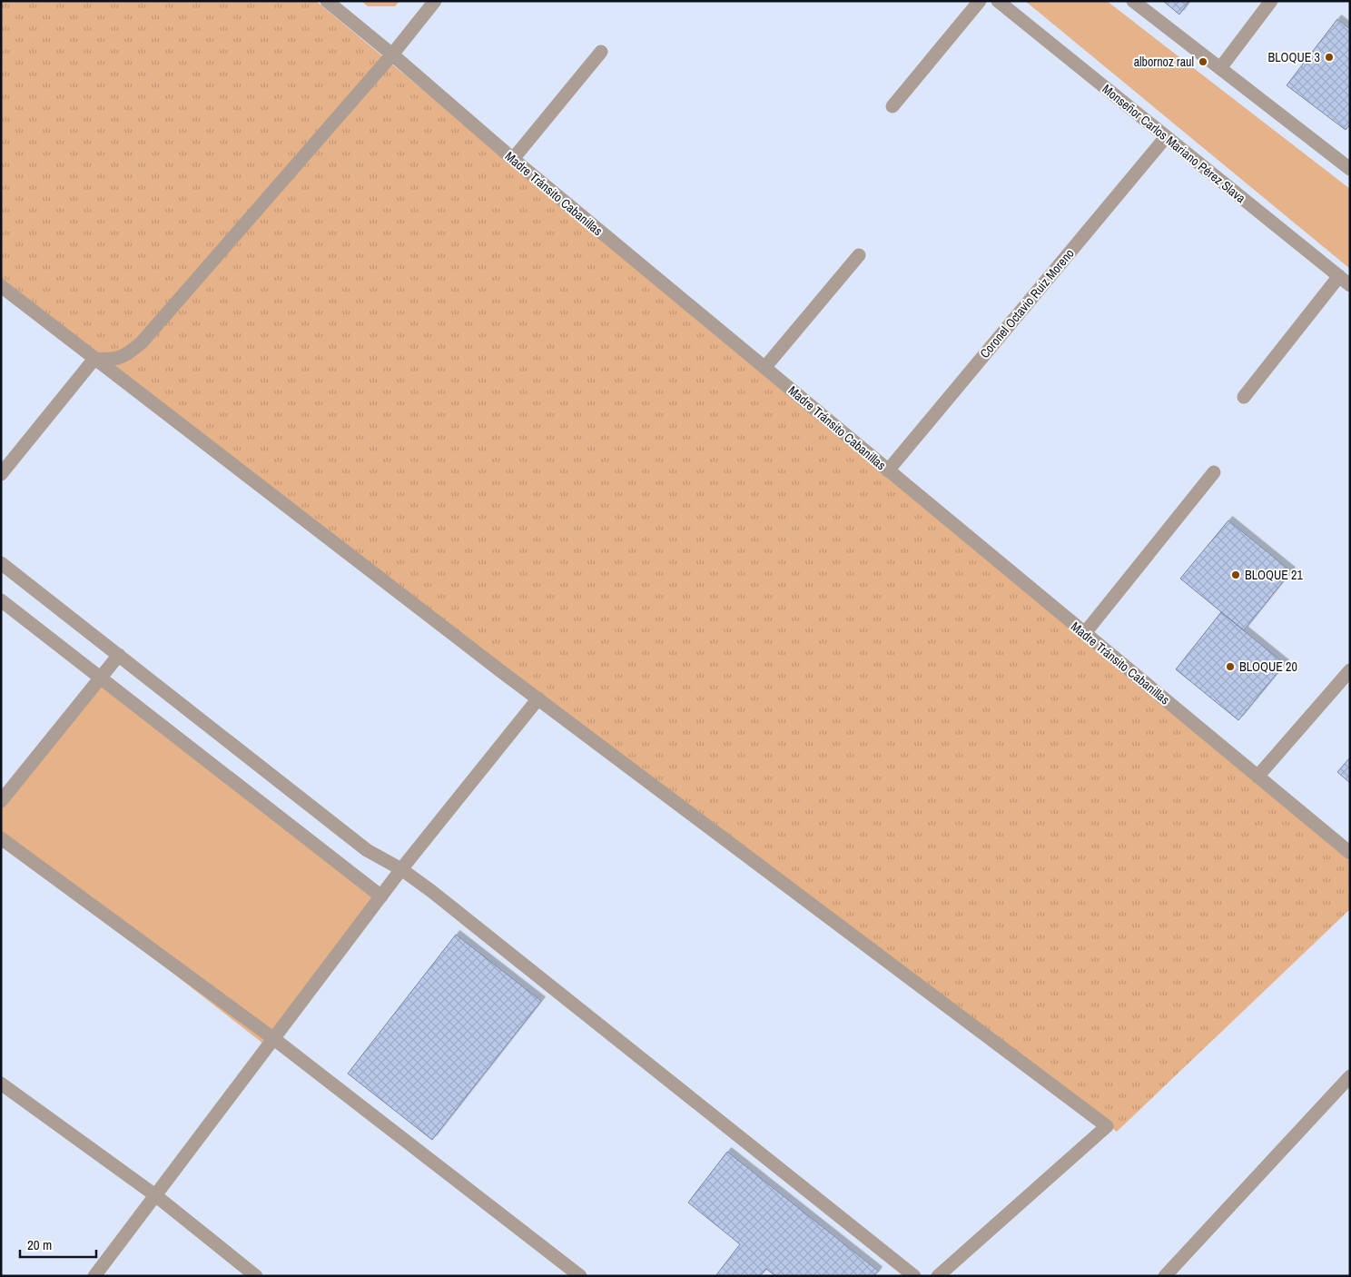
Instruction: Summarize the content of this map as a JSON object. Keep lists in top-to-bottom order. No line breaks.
{"streets":{"street":["Monseñor Carlos Mariano Pérez Slava","Madre Tránsito Cabanillas","Coronel Octavio Ruiz Moreno"]},"crossings":[["Monseñor Carlos Mariano Pérez Slava","Coronel Octavio Ruiz Moreno"],["Madre Tránsito Cabanillas","Coronel Octavio Ruiz Moreno"]],"places":["BLOQUE 3","albornoz raul","BLOQUE 21","BLOQUE 20"],"scale_bar":"20 m"}
